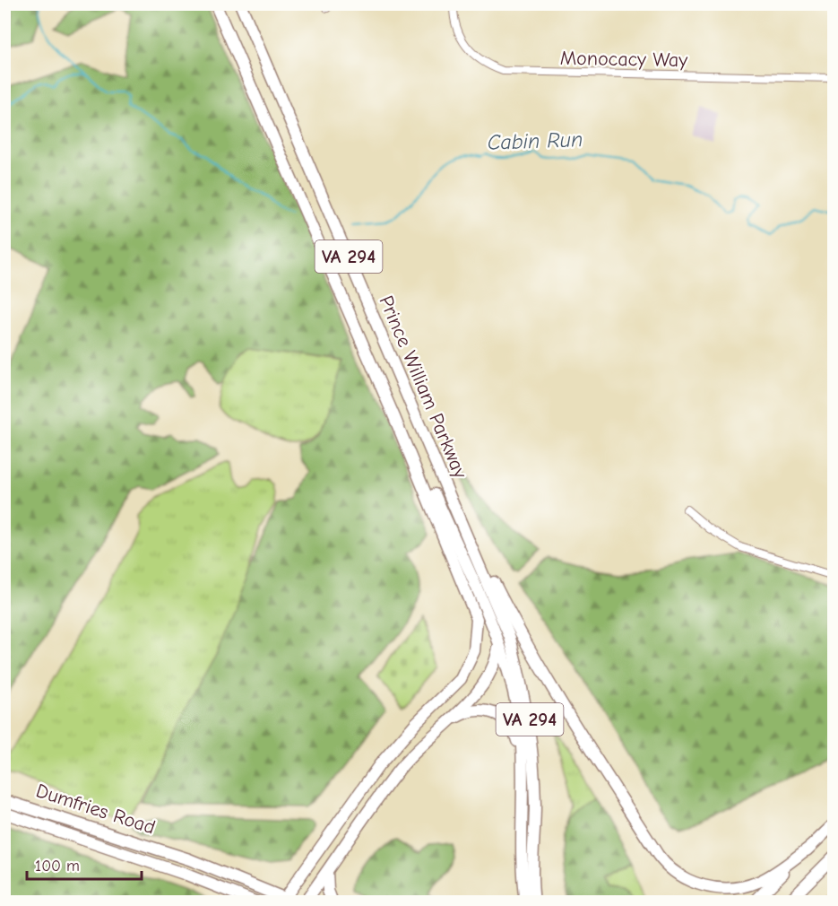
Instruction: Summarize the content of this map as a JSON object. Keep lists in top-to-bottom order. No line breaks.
{"streets":{"main road":["VA 294","Prince William Parkway","Dumfries Road"],"street":["Monocacy Way"]},"crossings":[["VA 294","Prince William Parkway"],["VA 294","Dumfries Road"]],"water":["Cabin Run"],"scale_bar":"100 m"}
